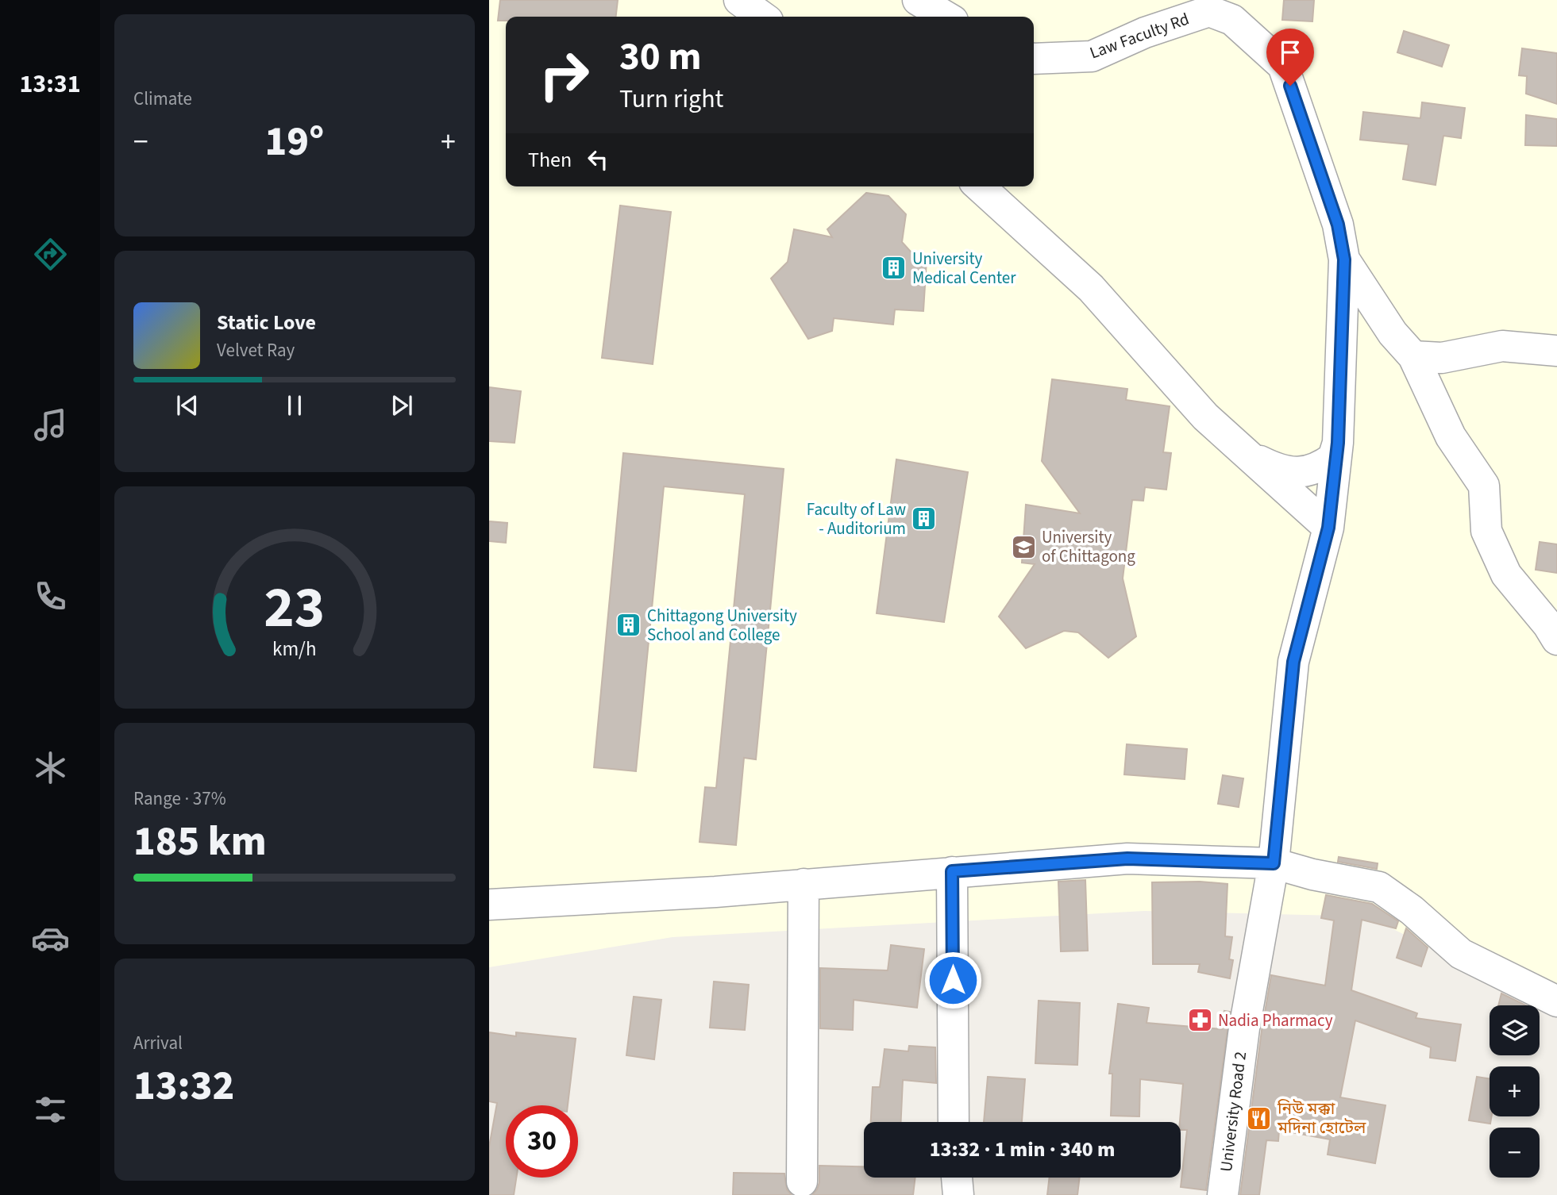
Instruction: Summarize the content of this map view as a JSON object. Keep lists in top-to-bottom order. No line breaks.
{"streets":{"street":["Law Faculty Rd","University Road 2"]},"crossings":[["Law Faculty Rd","University Road 2"]],"places":{"building":["University Medical Center","Faculty of Law - Auditorium","Chittagong University School and College"],"school or university":["University of Chittagong"],"pharmacy":["Nadia Pharmacy"],"restaurant":["নিউ মক্কা মদিনা হোটেল"]},"page":{"tabs":"13:31","tile":["Climate",["Range · 37%","185 km"],["Arrival","13:32"]],"turn":["30 m","Turn right"],"heat":["−","19°","+"],"then":"Then","song":["Static Love","Velvet Ray"],"map_buttons":["+","−"],"limit":"30","trip":"13:32 · 1 min · 340 m","gauge":["23","km/h"]}}
